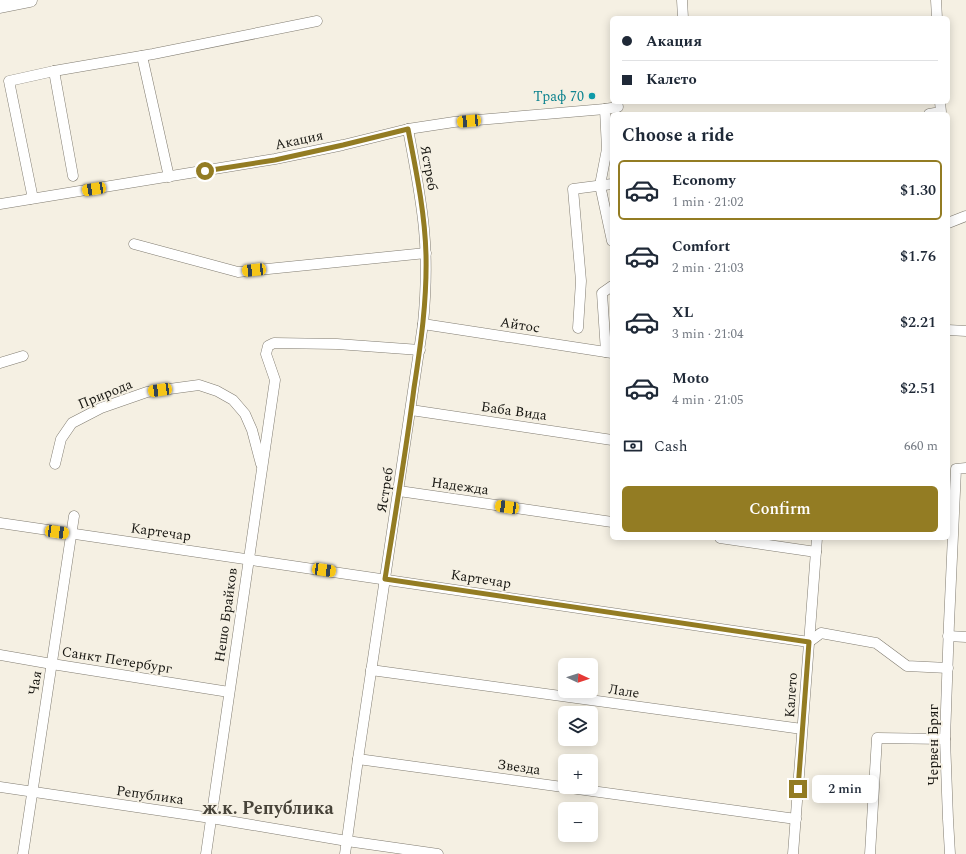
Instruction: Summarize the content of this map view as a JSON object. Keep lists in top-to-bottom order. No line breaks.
{"streets":{"street":["Акация","Ястреб","Айтос","Природа","Баба Вида","Надежда","Картечар","Нешо Брайков","Санкт Петербург","Чая","Лале","Калето","Червен Бряг","Звезда","Република"]},"crossings":[["Акация","Ястреб"],["Ястреб","Айтос"],["Ястреб","Баба Вида"],["Ястреб","Надежда"],["Ястреб","Картечар"],["Ястреб","Нешо Брайков"],["Ястреб","Лале"],["Ястреб","Звезда"],["Ястреб","Република"],["Природа","Нешо Брайков"],["Картечар","Нешо Брайков"],["Картечар","Чая"],["Картечар","Калето"],["Нешо Брайков","Санкт Петербург"],["Нешо Брайков","Република"],["Санкт Петербург","Чая"],["Чая","Република"],["Лале","Калето"],["Калето","Звезда"]],"districts":["ж.к. Република"],"places":["Траф 70"],"north":"right","page":{"banner":["Акация","Калето"],"heading":"Choose a ride","list":[{"name":"Economy","note":"1 min · 21:02","value":"$1.30"},{"name":"Comfort","note":"2 min · 21:03","value":"$1.76"},{"name":"XL","note":"3 min · 21:04","value":"$2.21"},{"name":"Moto","note":"4 min · 21:05","value":"$2.51"}],"pay":["Cash","660 m"],"buttons":"Confirm","map_buttons":["+","−"],"bubble":"2 min"}}
